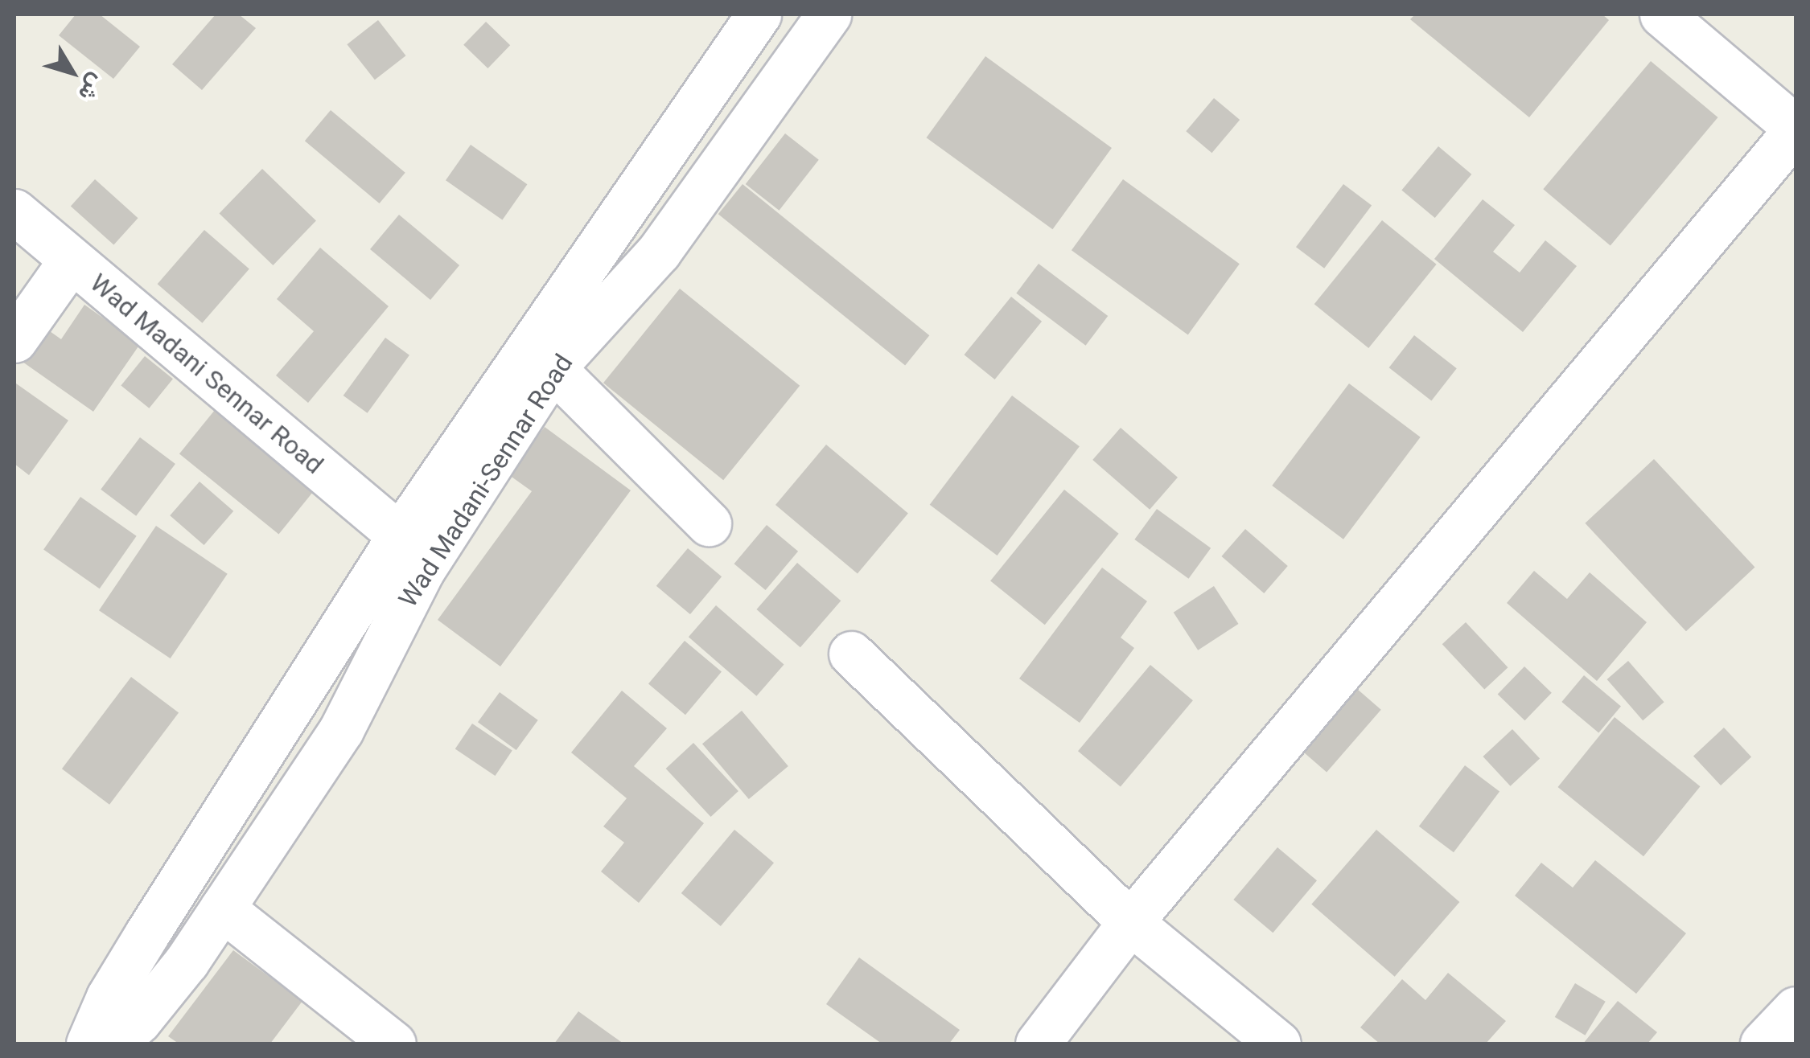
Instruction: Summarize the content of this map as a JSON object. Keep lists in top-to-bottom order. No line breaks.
{"streets":{"street":["Wad Madani Sennar Road","Wad Madani-Sennar Road"]},"crossings":[["Wad Madani Sennar Road","Wad Madani-Sennar Road"]],"north":"bottom right"}
